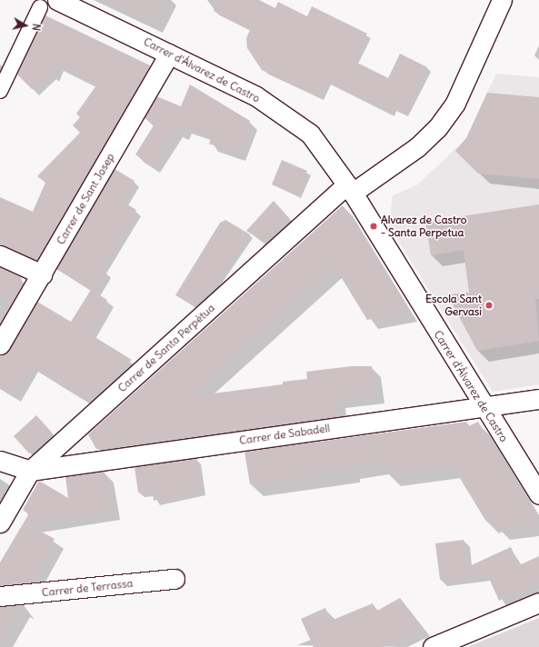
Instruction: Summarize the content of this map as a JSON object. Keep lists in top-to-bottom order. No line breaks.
{"streets":{"street":["Carrer d'Álvarez de Castro","Carrer de Sant Josep","Carrer de Santa Perpètua","Carrer de Sabadell","Carrer de Terrassa"]},"crossings":[["Carrer d'Álvarez de Castro","Carrer de Sant Josep"],["Carrer d'Álvarez de Castro","Carrer de Santa Perpètua"],["Carrer d'Álvarez de Castro","Carrer de Sabadell"],["Carrer de Santa Perpètua","Carrer de Sabadell"]],"places":["Alvarez de Castro - Santa Perpetua","Escola Sant Gervasi"],"north":"right"}
